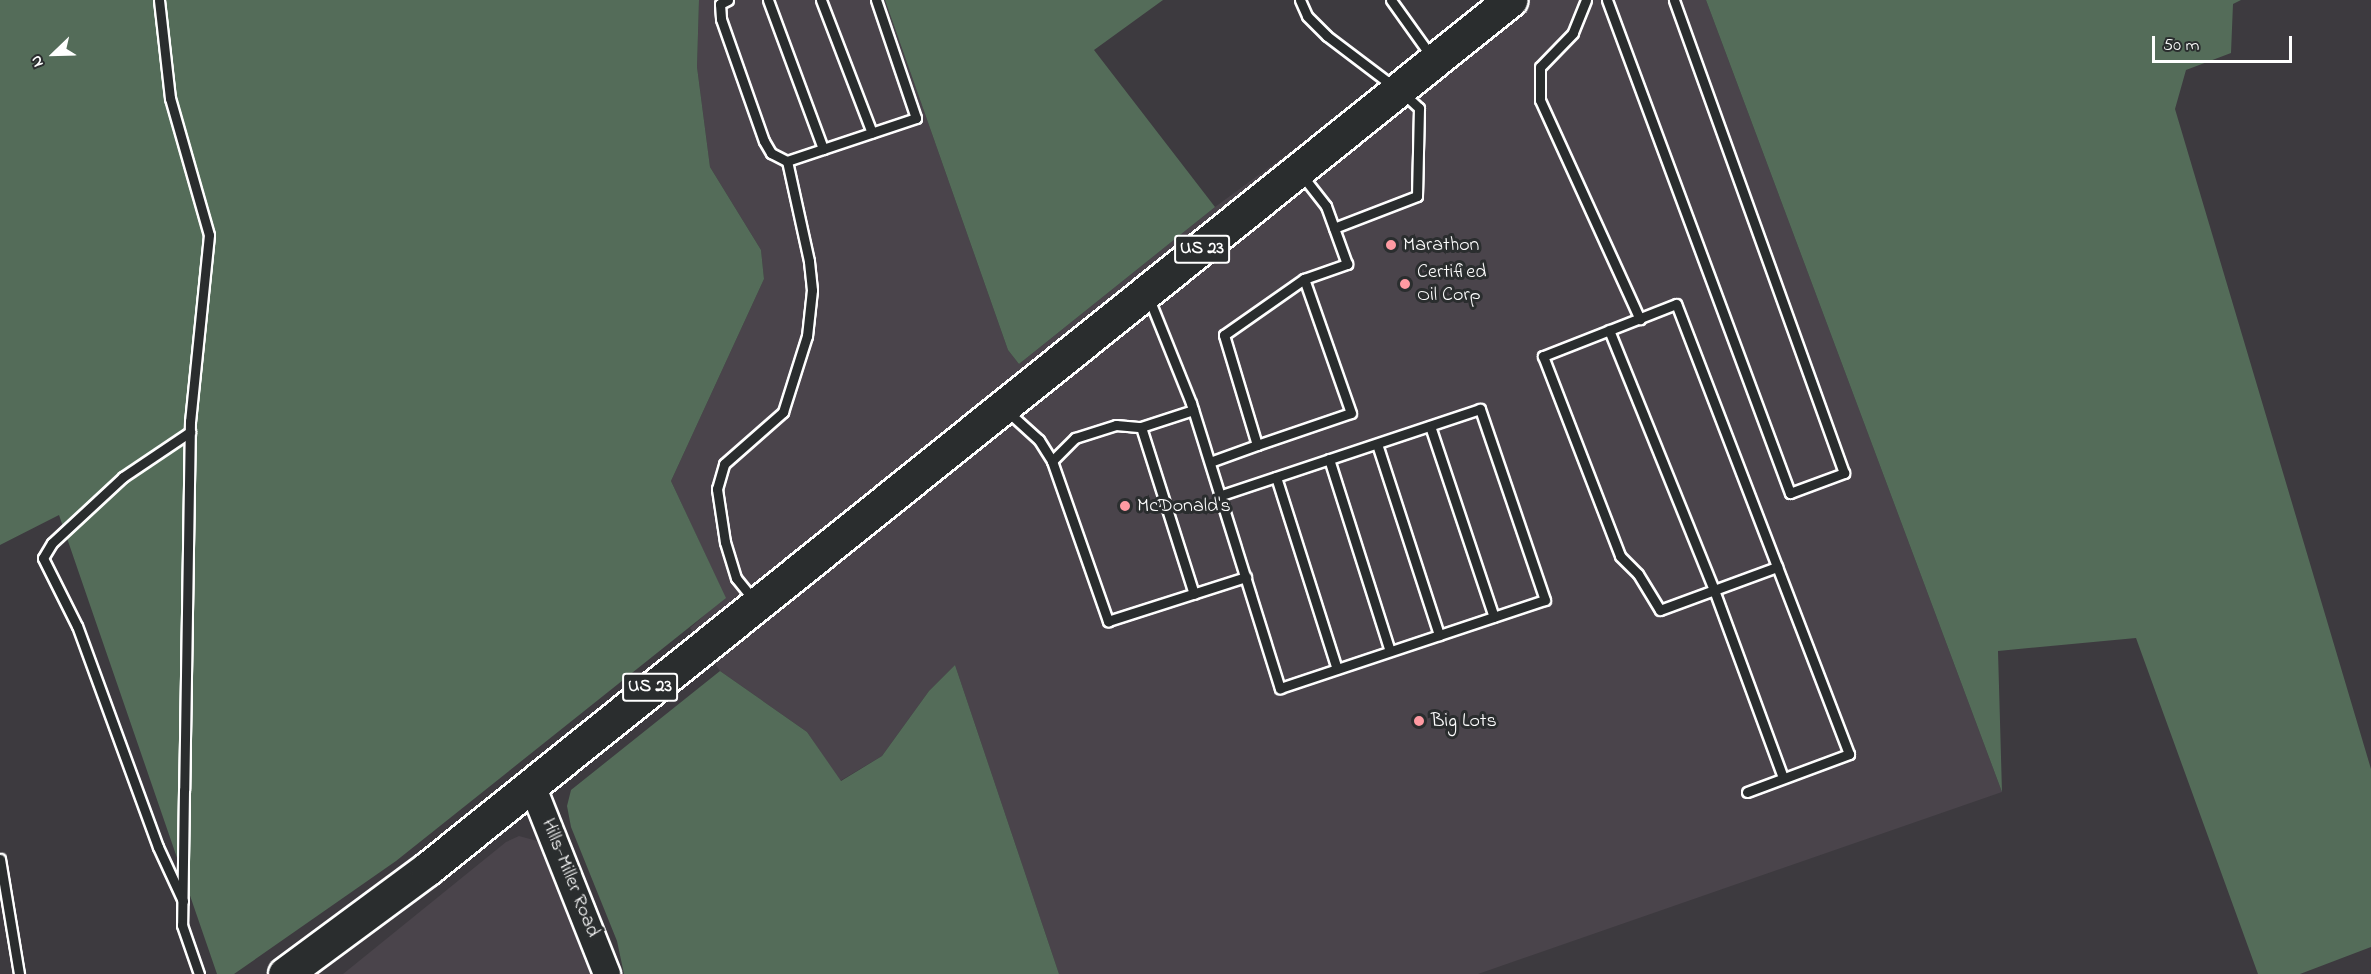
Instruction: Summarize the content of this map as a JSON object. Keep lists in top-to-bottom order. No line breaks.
{"streets":{"highway":["US 23"],"street":["Hills-Miller Road"]},"crossings":[["US 23","Hills-Miller Road"]],"places":["Marathon","Certified Oil Corp","McDonald's","Big Lots"],"scale_bar":"50 m","north":"bottom left"}
